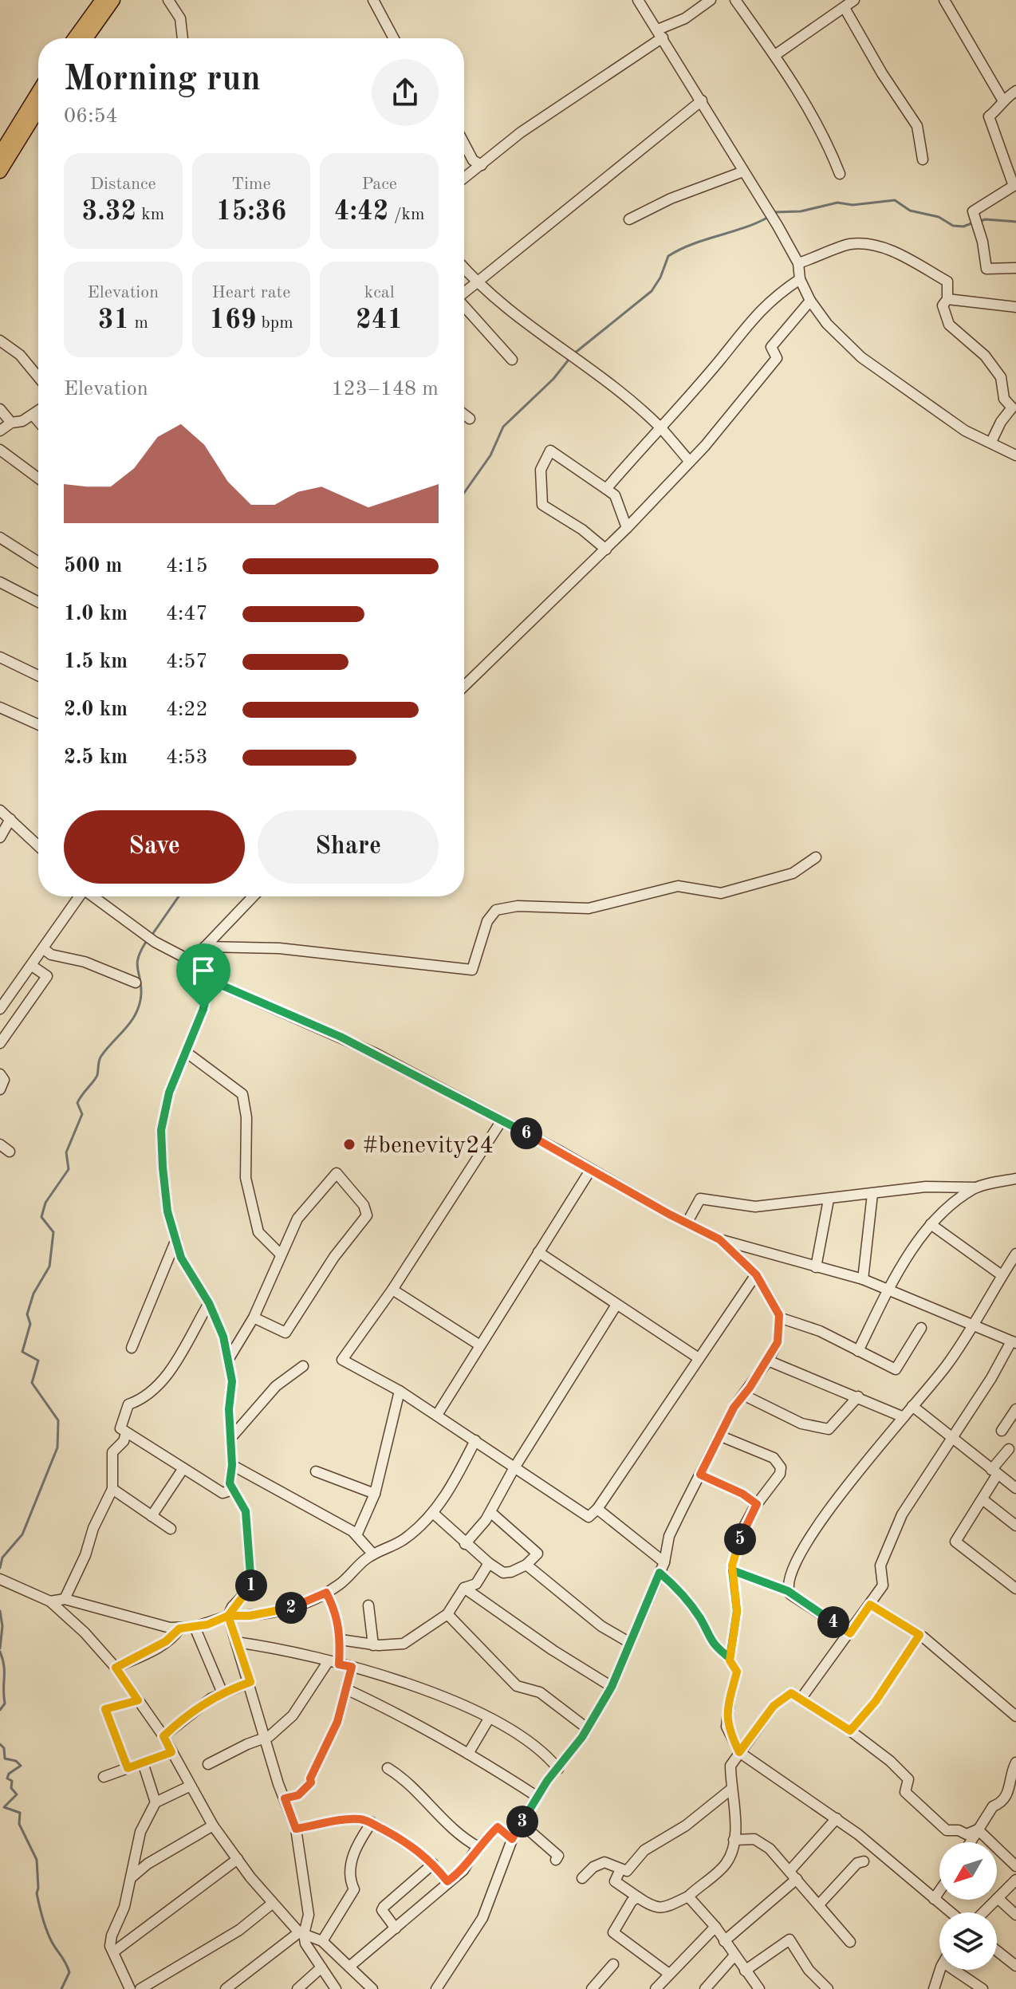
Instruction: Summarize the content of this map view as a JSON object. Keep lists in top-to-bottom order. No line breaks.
{"places":["#benevity24"],"north":"bottom left","page":{"heading":["Morning run","06:54"],"stats":[["Distance","3.32 km"],["Time","15:36"],["Pace","4:42 /km"],["Elevation","31 m"],["Heart rate","169 bpm"],["kcal","241"]],"chart":["Elevation","123–148 m"],"list":[{"name":"500 m","note":"4:15"},{"name":"1.0 km","note":"4:47"},{"name":"1.5 km","note":"4:57"},{"name":"2.0 km","note":"4:22"},{"name":"2.5 km","note":"4:53"}],"buttons":["Save","Share"],"pins":["6","5","1","2","4","3"]}}
